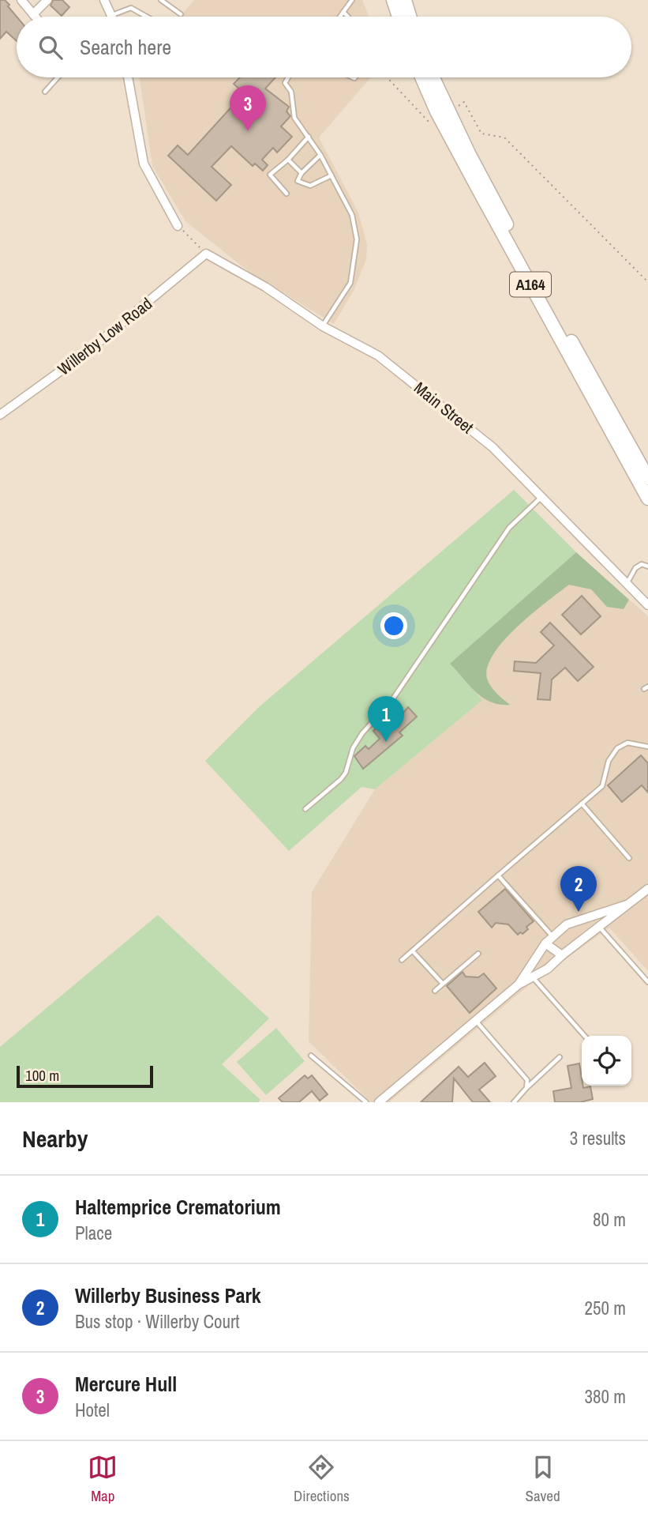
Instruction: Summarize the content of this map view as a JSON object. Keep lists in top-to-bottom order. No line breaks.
{"streets":{"highway":["A164"],"street":["Willerby Low Road","Main Street"]},"crossings":[["Willerby Low Road","Main Street"]],"scale_bar":"100 m","page":{"search":"Search here","pins":["3","1","2"],"scale":"100 m","heading":["Nearby","3 results"],"list":[{"mark":"1","name":"Haltemprice Crematorium","note":"Place","value":"80 m"},{"mark":"2","name":"Willerby Business Park","note":"Bus stop · Willerby Court","value":"250 m"},{"mark":"3","name":"Mercure Hull","note":"Hotel","value":"380 m"}],"nav":["Map","Directions","Saved"]}}
